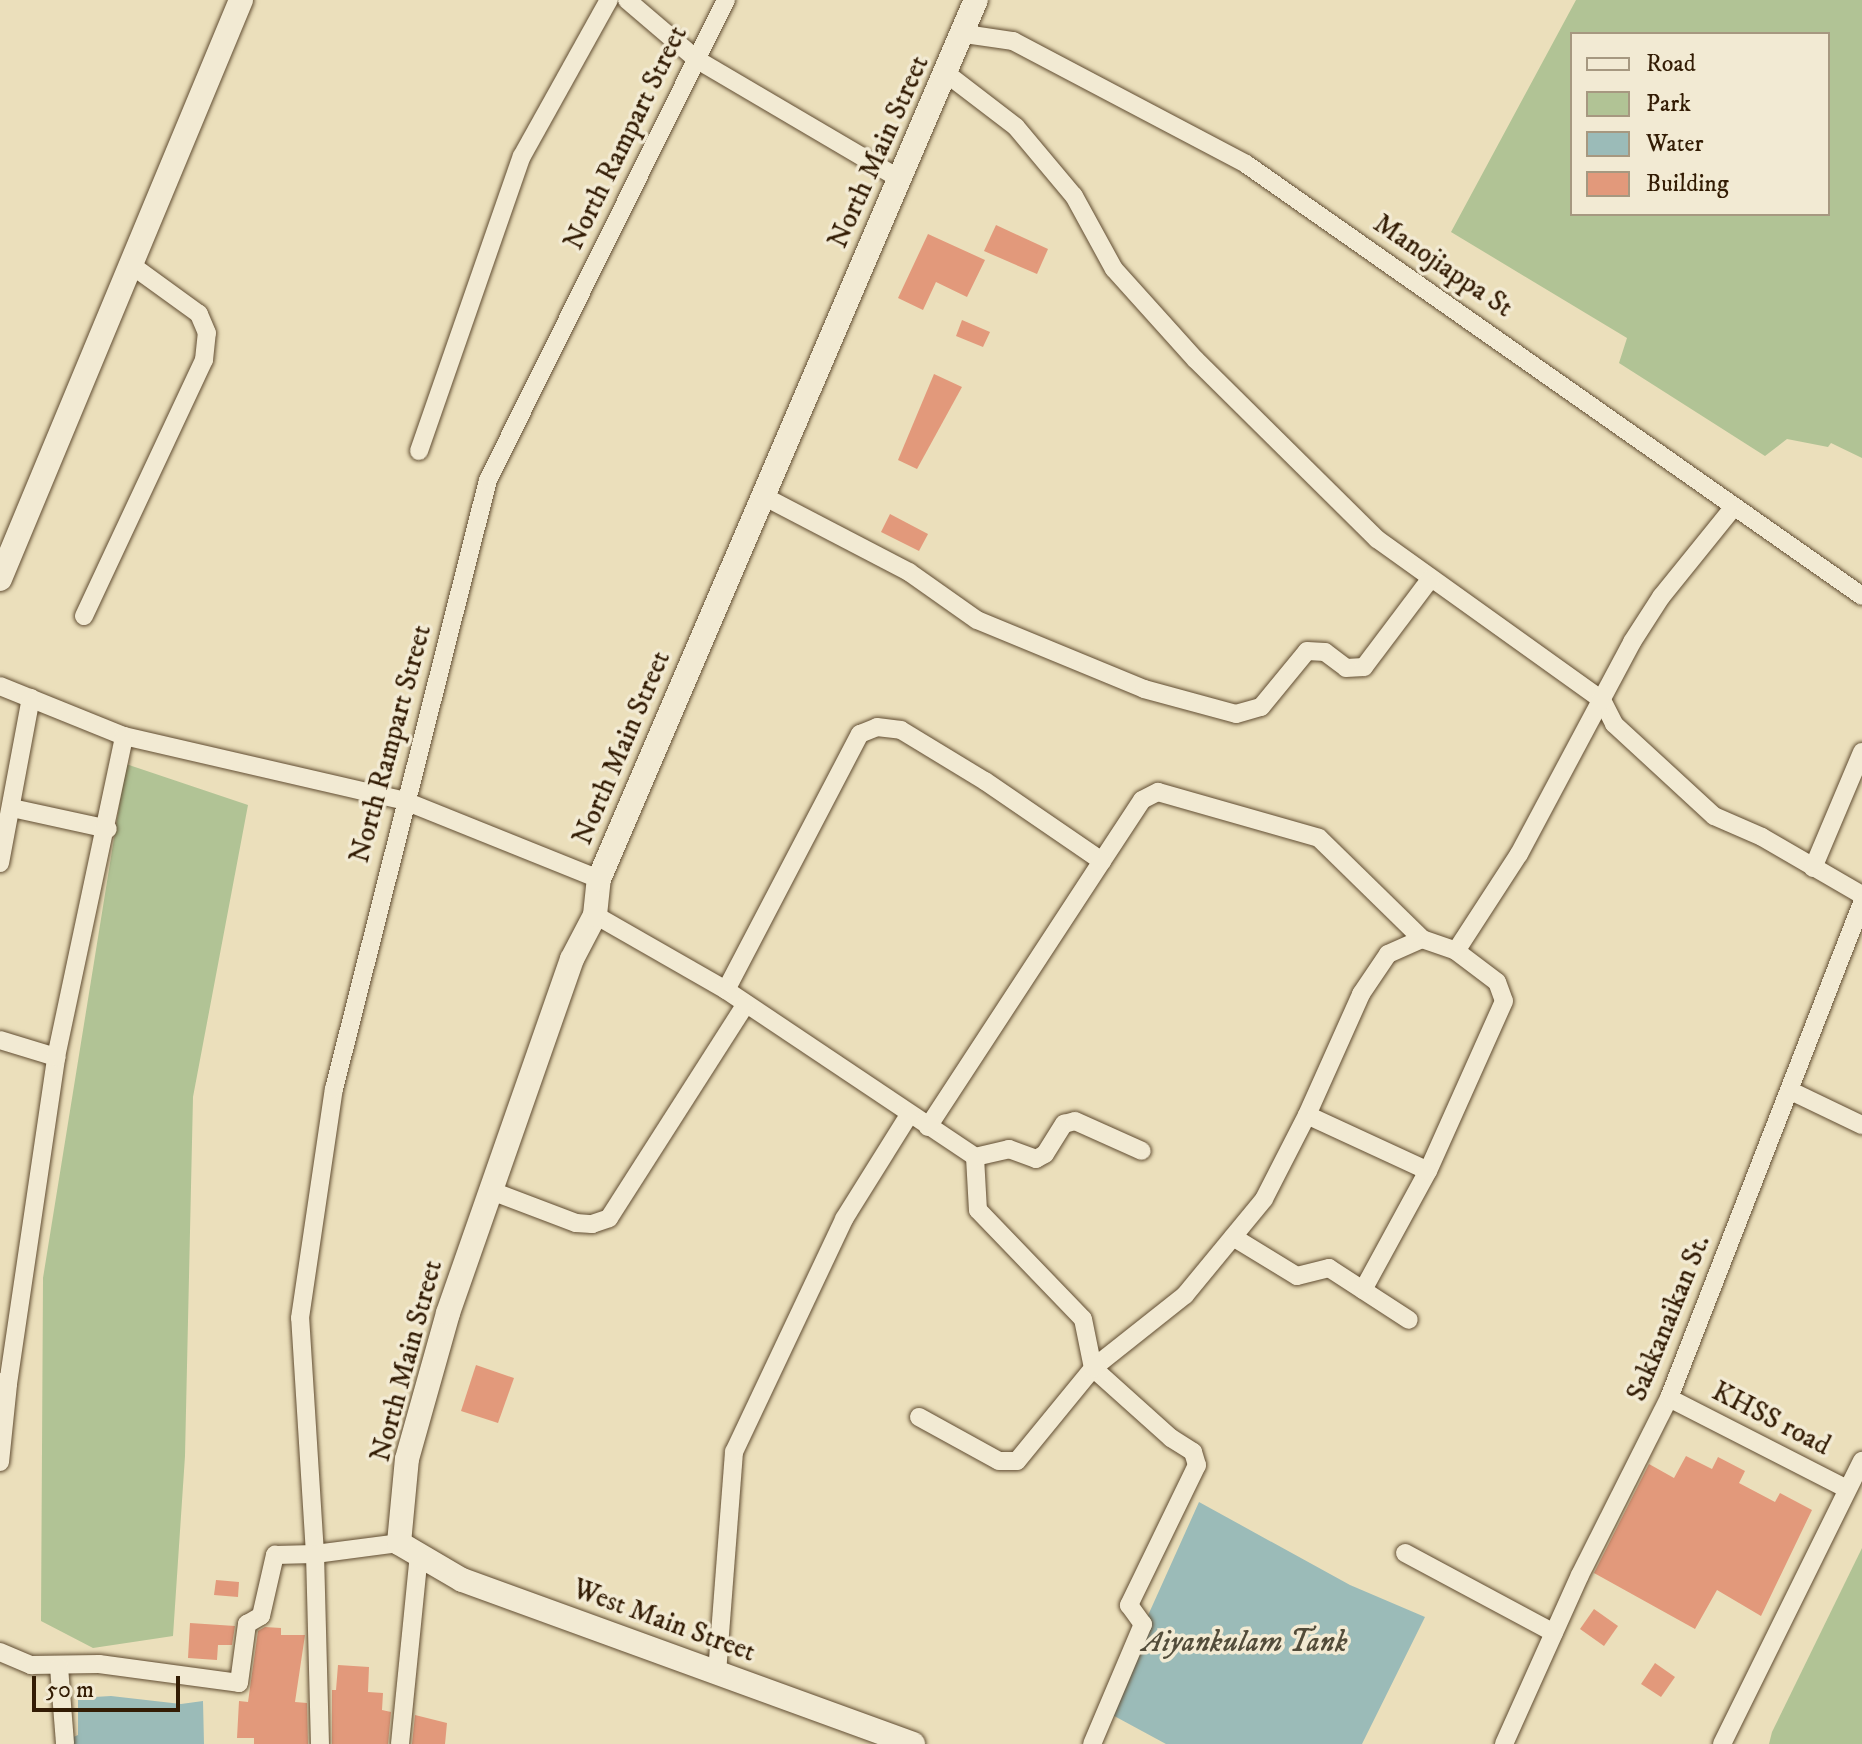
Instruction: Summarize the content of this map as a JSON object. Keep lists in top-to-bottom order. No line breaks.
{"streets":{"street":["North Rampart Street","North Main Street","Manojiappa St","Sakkanaikan St.","KHSS road","West Main Street"]},"crossings":[["North Main Street","Manojiappa St"],["North Main Street","West Main Street"],["Sakkanaikan St.","KHSS road"]],"water":["Aiyankulam Tank"],"legend":["Road","Park","Water","Building"],"scale_bar":"50 m"}
